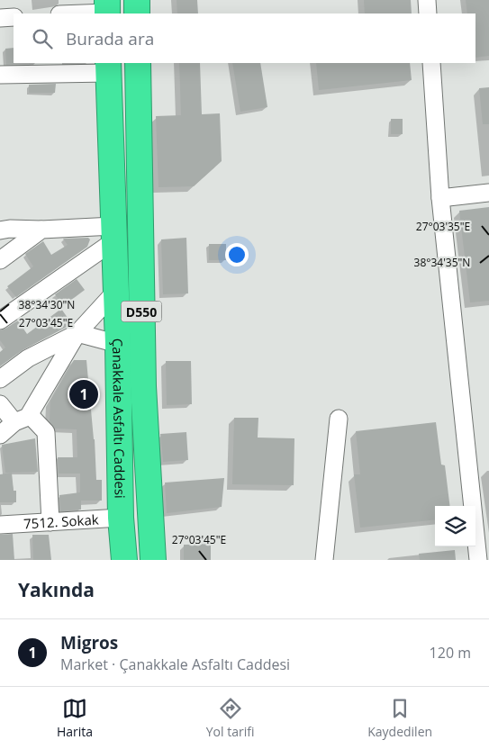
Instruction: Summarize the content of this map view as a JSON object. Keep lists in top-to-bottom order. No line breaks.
{"streets":{"highway":["D550","Çanakkale Asfaltı Caddesi"],"street":["7512. Sokak"]},"crossings":[["Çanakkale Asfaltı Caddesi","7512. Sokak"]],"page":{"search":"Burada ara","pins":"1","heading":"Yakında","list":[{"mark":"1","name":"Migros","note":"Market · Çanakkale Asfaltı Caddesi","value":"120 m"}],"nav":["Harita","Yol tarifi","Kaydedilen"]},"coordinates":["27°03'35\"E","38°34'35\"N","38°34'30\"N","27°03'45\"E"]}
